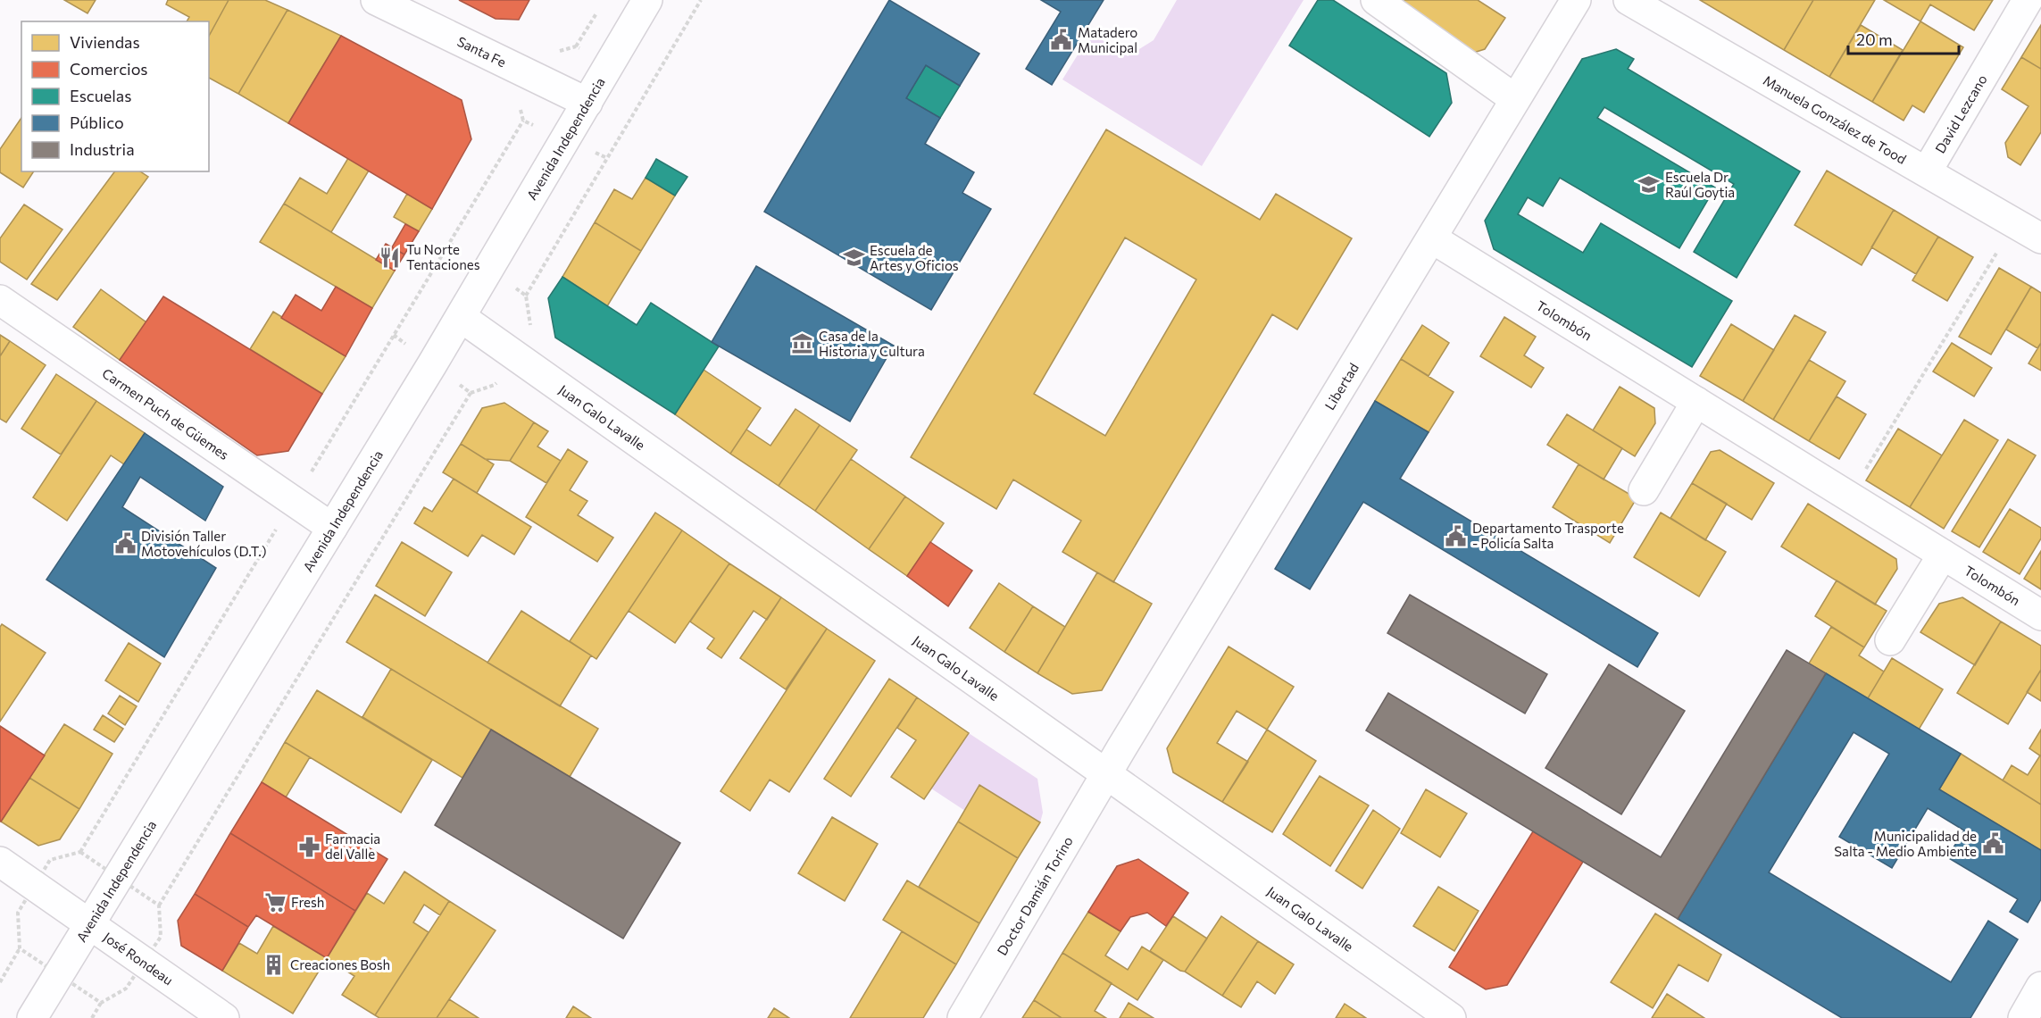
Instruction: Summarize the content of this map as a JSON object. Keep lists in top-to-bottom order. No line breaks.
{"streets":{"street":["Santa Fe","David Lezcano","Manuela González de Tood","Avenida Independencia","Tolombón","Libertad","Carmen Puch de Güemes","Juan Galo Lavalle","Doctor Damián Torino","José Rondeau"]},"crossings":[["Santa Fe","Avenida Independencia"],["David Lezcano","Manuela González de Tood"],["Avenida Independencia","Carmen Puch de Güemes"],["Avenida Independencia","Juan Galo Lavalle"],["Avenida Independencia","José Rondeau"],["Tolombón","Libertad"],["Libertad","Juan Galo Lavalle"],["Libertad","Doctor Damián Torino"],["Juan Galo Lavalle","Doctor Damián Torino"]],"places":{"public building":["Matadero Municipal","Departamento Trasporte - Policía Salta","División Taller Motovehículos (D.T.)","Municipalidad de Salta - Medio Ambiente"],"school or university":["Escuela Dr Raúl Goytia","Escuela de Artes y Oficios"],"restaurant":["Tu Norte Tentaciones"],"museum":["Casa de la Historia y Cultura"],"pharmacy":["Farmacia del Valle"],"supermarket":["Fresh"],"building":["Creaciones Bosh"]},"legend":["Viviendas","Comercios","Escuelas","Público","Industria"],"scale_bar":"20 m"}
